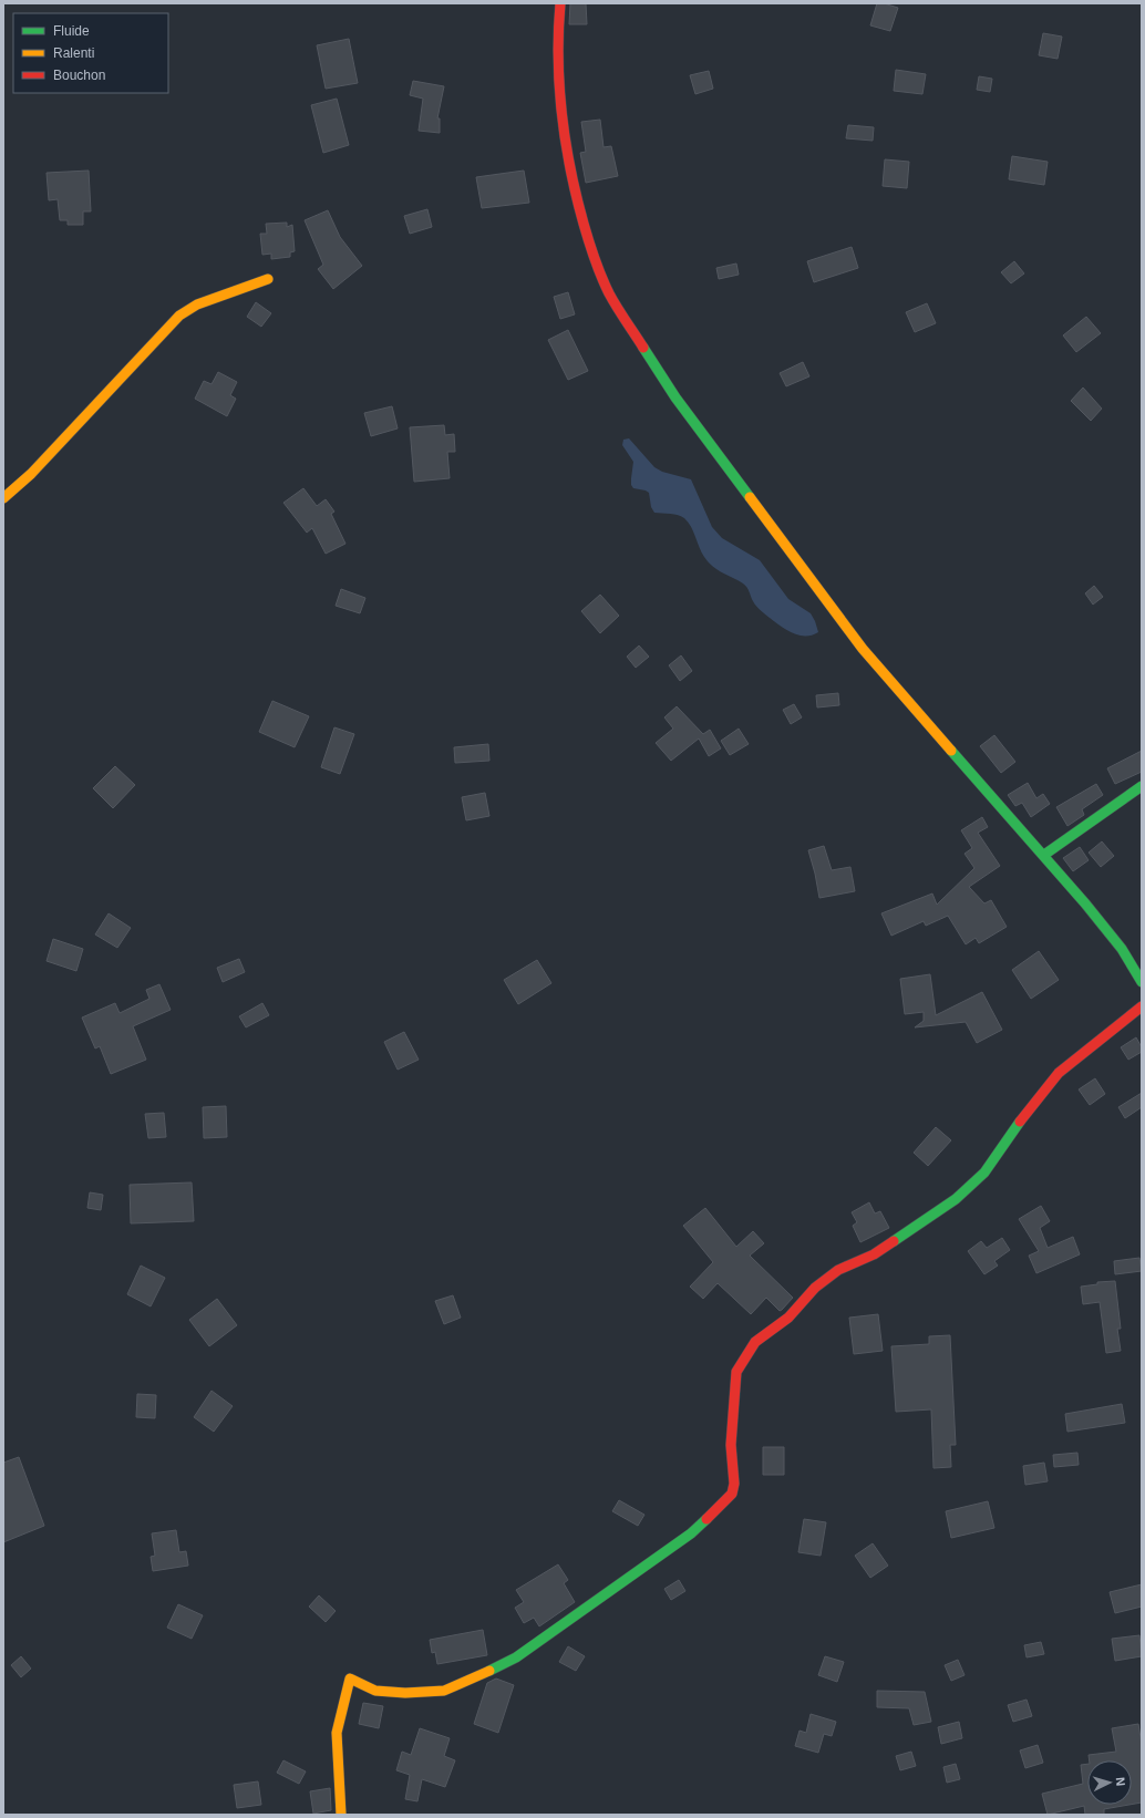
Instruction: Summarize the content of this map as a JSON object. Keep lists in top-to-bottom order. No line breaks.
{"legend":["Fluide","Ralenti","Bouchon"],"north":"right"}
